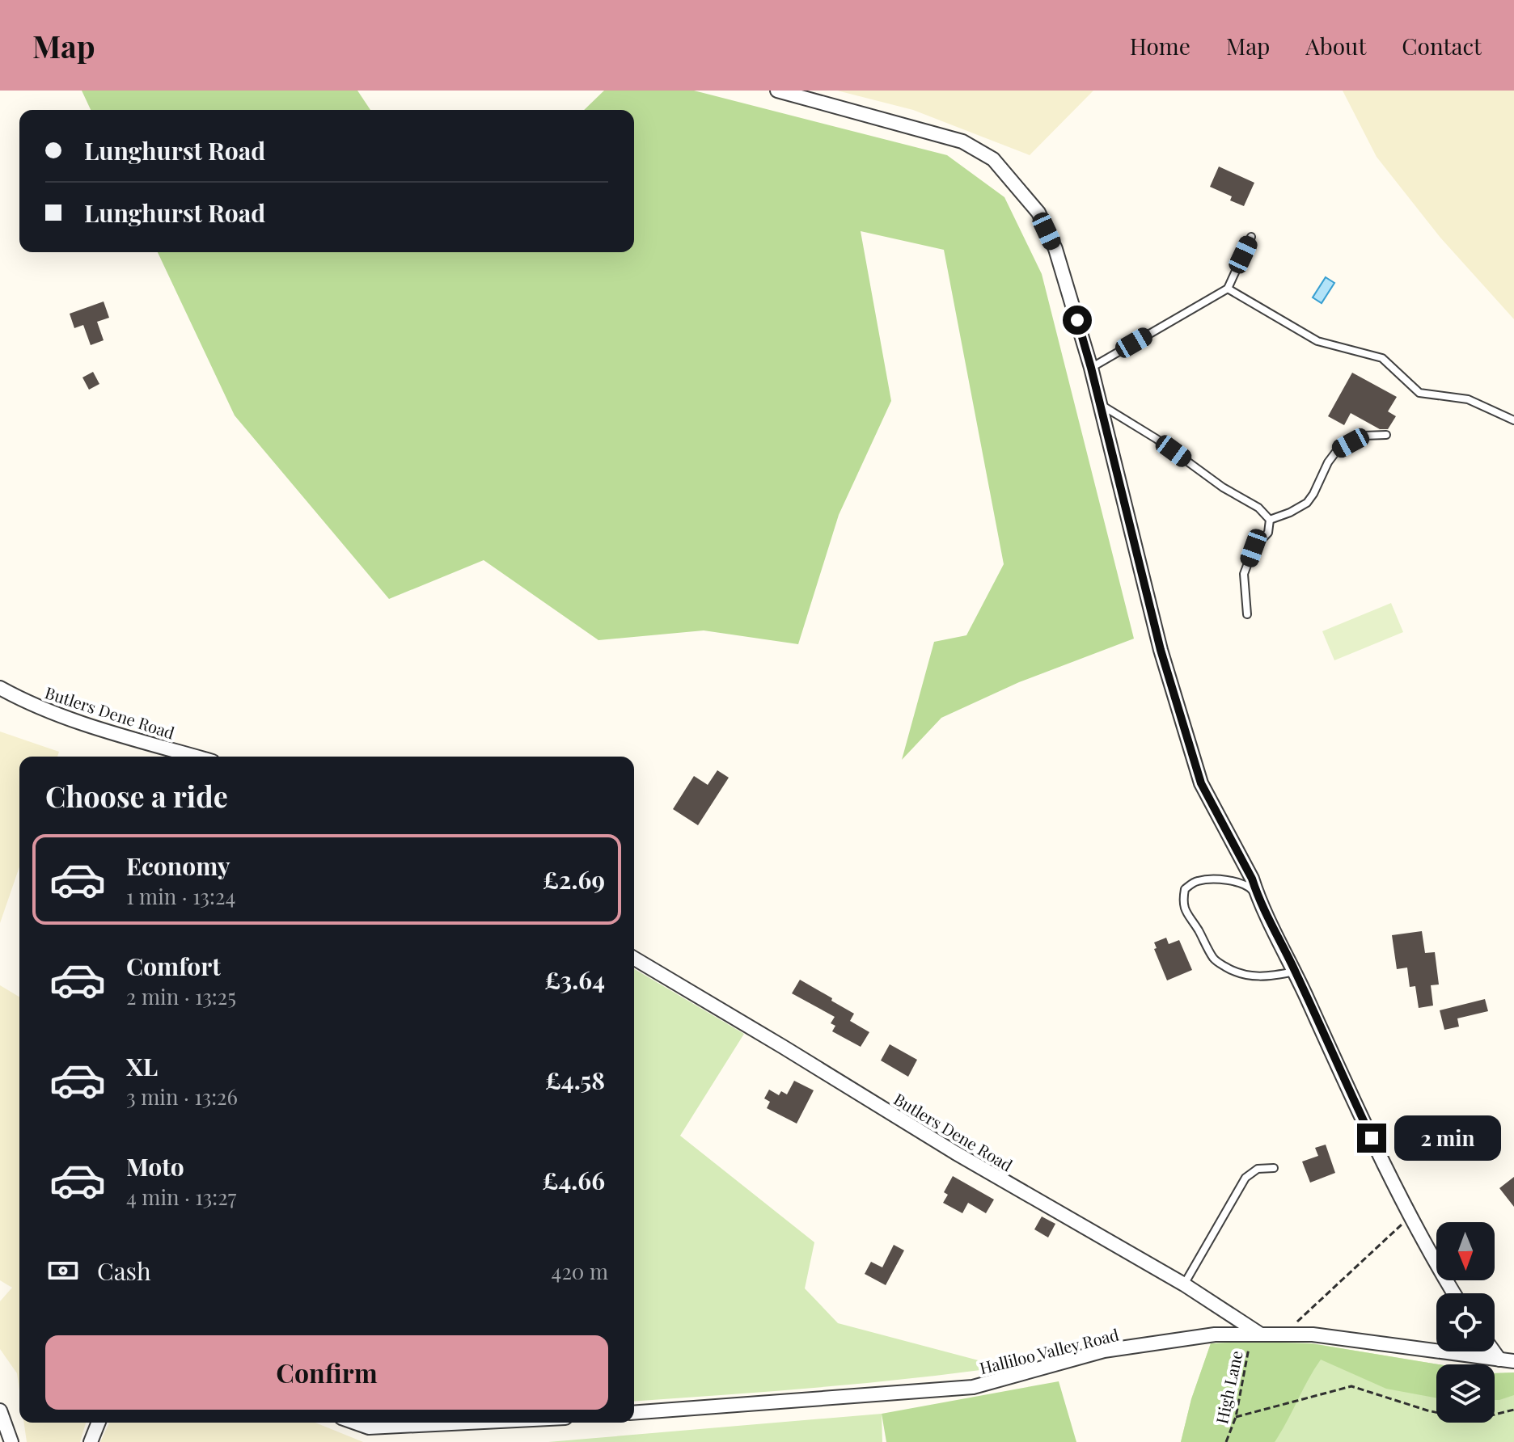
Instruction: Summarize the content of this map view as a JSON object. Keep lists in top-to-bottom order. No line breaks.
{"streets":{"street":["Butlers Dene Road","Halliloo Valley Road"],"path":["High Lane"]},"crossings":[["Butlers Dene Road","Halliloo Valley Road"],["Butlers Dene Road","High Lane"],["Halliloo Valley Road","High Lane"]],"north":"bottom","page":{"header":"Map","nav":["Home","Map","About","Contact"],"banner":["Lunghurst Road","Lunghurst Road"],"heading":"Choose a ride","list":[{"name":"Economy","note":"1 min · 13:24","value":"£2.69"},{"name":"Comfort","note":"2 min · 13:25","value":"£3.64"},{"name":"XL","note":"3 min · 13:26","value":"£4.58"},{"name":"Moto","note":"4 min · 13:27","value":"£4.66"}],"bubble":"2 min","pay":["Cash","420 m"],"buttons":"Confirm"}}
